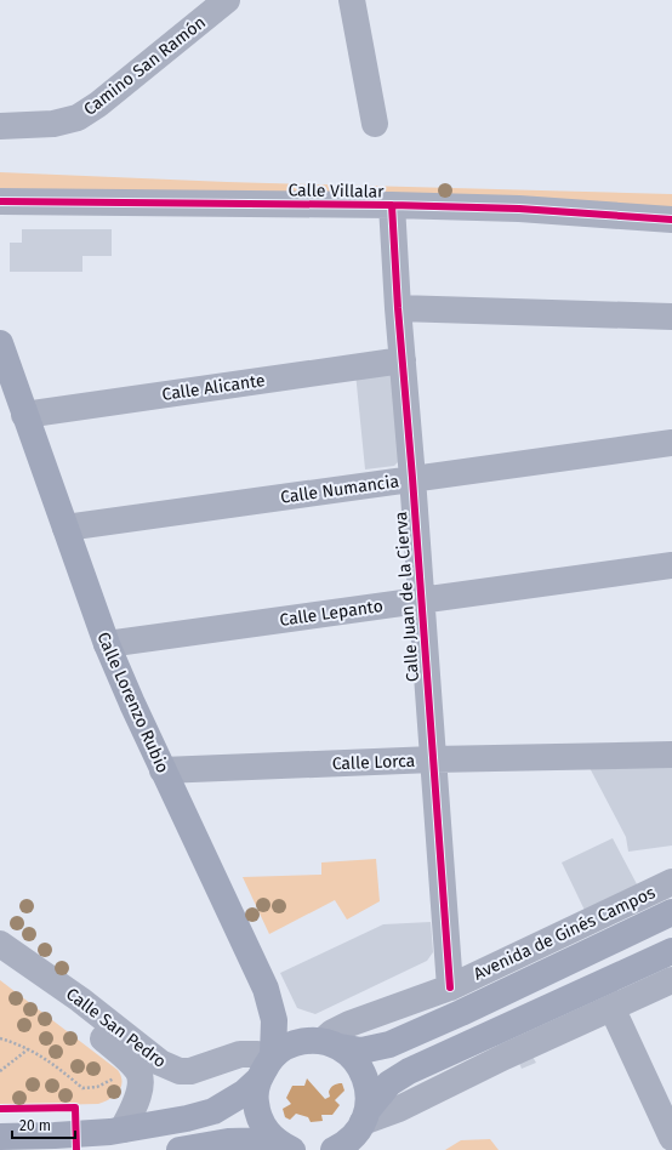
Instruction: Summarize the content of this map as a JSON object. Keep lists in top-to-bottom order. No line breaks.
{"streets":{"main road":["Calle Lorenzo Rubio","Avenida de Ginés Campos"],"street":["Camino San Ramón","Calle Villalar","Calle Alicante","Calle Numancia","Calle Juan de la Cierva","Calle Lepanto","Calle Lorca","Calle San Pedro"]},"crossings":[["Calle Villalar","Calle Juan de la Cierva"],["Calle Alicante","Calle Juan de la Cierva"],["Calle Alicante","Calle Lorenzo Rubio"],["Calle Numancia","Calle Juan de la Cierva"],["Calle Numancia","Calle Lorenzo Rubio"],["Calle Juan de la Cierva","Calle Lepanto"],["Calle Juan de la Cierva","Calle Lorca"],["Calle Juan de la Cierva","Avenida de Ginés Campos"],["Calle Lepanto","Calle Lorenzo Rubio"],["Calle Lorenzo Rubio","Calle Lorca"],["Calle Lorenzo Rubio","Calle San Pedro"]],"scale_bar":"20 m"}
